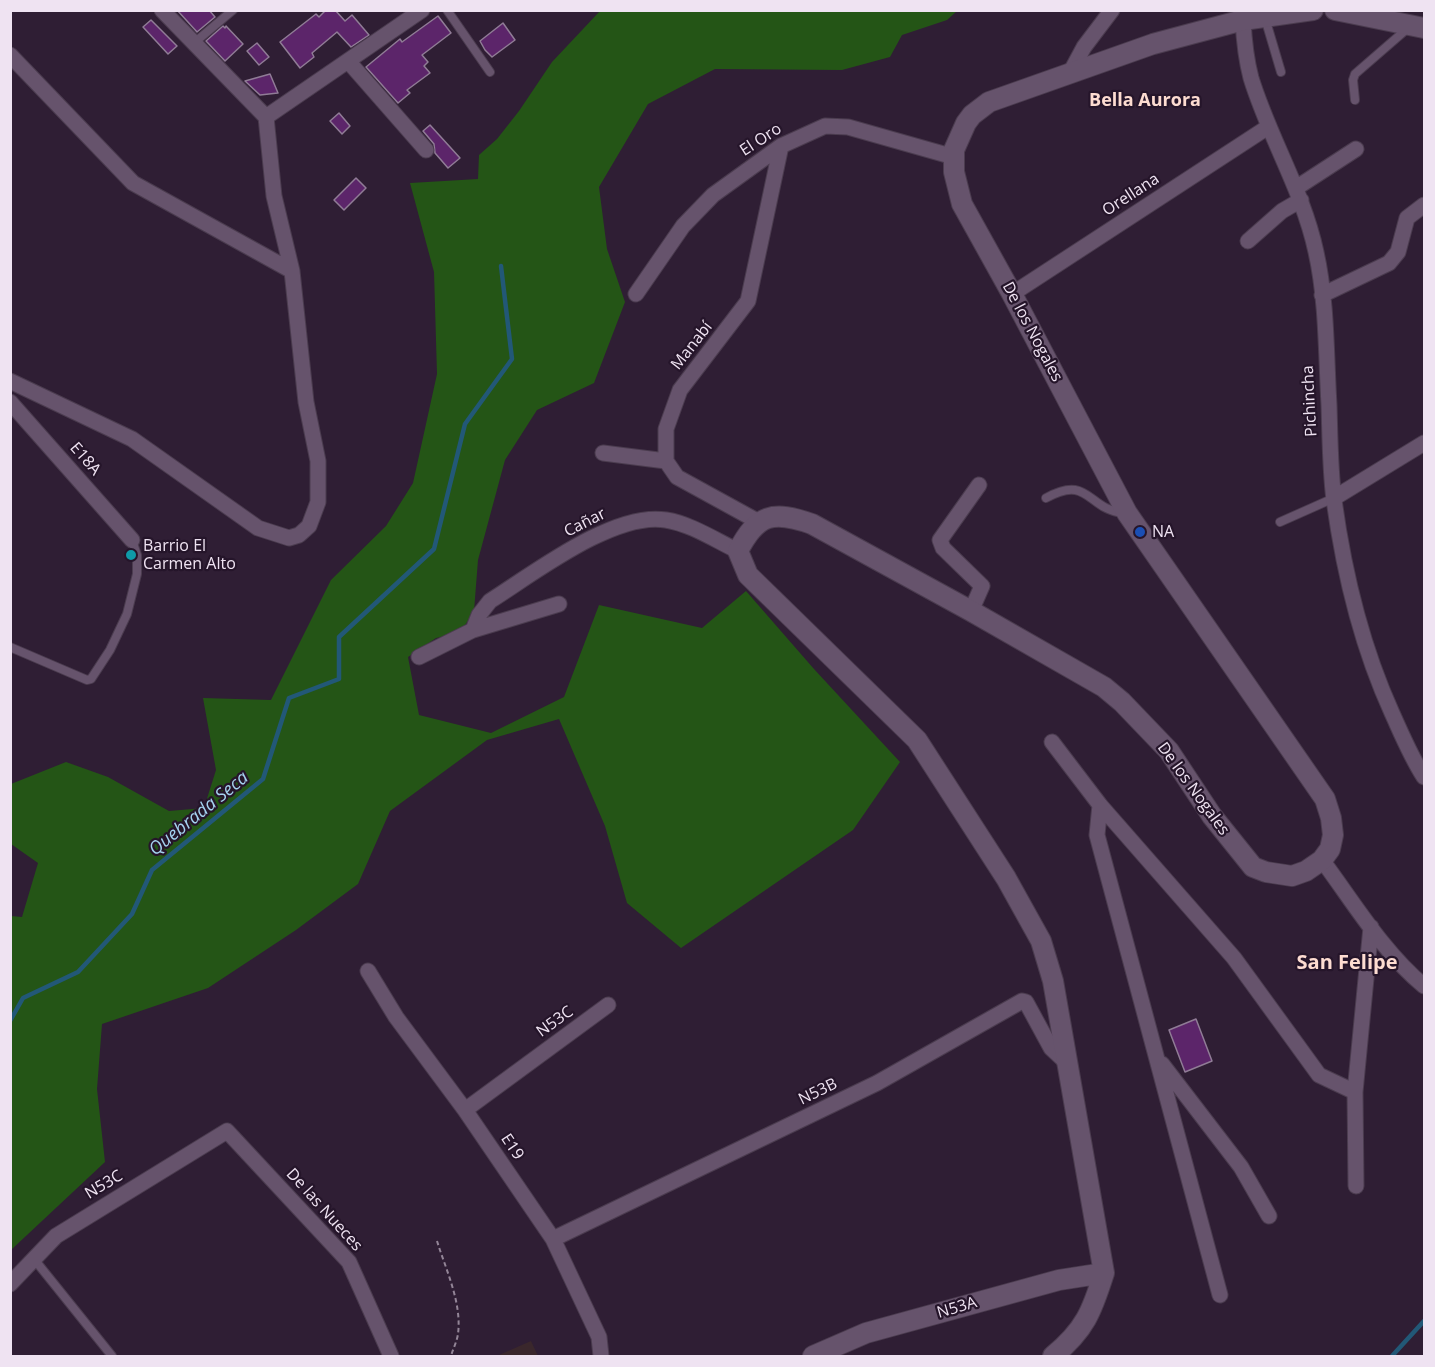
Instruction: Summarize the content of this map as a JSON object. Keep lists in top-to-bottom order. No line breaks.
{"streets":{"street":["El Oro","Orellana","De los Nogales","Manabí","Pichincha","E18A","Cañar","N53C","N53B","E19","De las Nueces","N53A"]},"crossings":[["El Oro","De los Nogales"],["El Oro","Manabí"],["Orellana","De los Nogales"],["Orellana","Pichincha"],["De los Nogales","Pichincha"],["N53C","E19"],["N53C","De las Nueces"],["N53B","E19"]],"districts":["Bella Aurora","San Felipe"],"water":["Quebrada Seca"],"places":["NA","Barrio El Carmen Alto"]}
